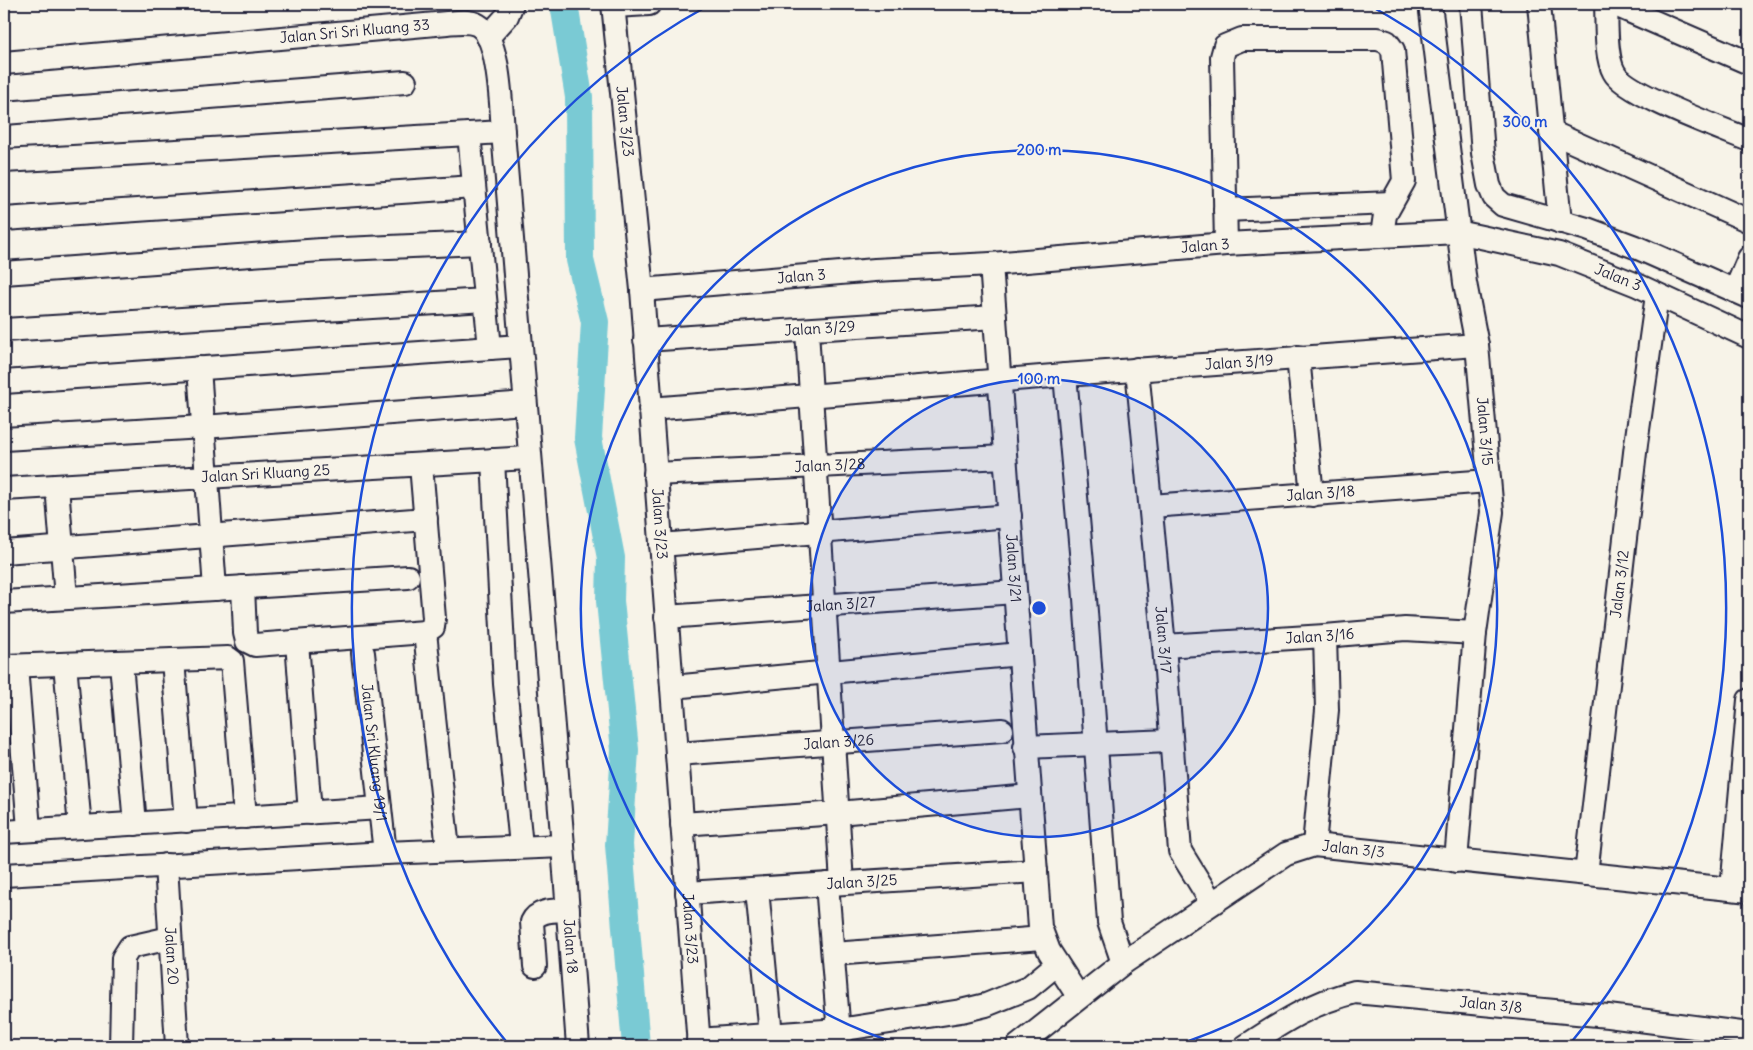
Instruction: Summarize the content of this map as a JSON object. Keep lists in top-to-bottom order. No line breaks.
{"streets":{"street":["Jalan Sri Sri Kluang 33","Jalan 3/23","Jalan 3","Jalan 3/29","Jalan 3/19","Jalan 3/15","Jalan 3/28","Jalan Sri Kluang 25","Jalan 3/18","Jalan 3/21","Jalan 3/12","Jalan 3/27","Jalan 3/16","Jalan 3/17","Jalan 3/26","Jalan Sri Kluang 19/1","Jalan 3/3","Jalan 3/25","Jalan 18","Jalan 20","Jalan 3/8"]},"crossings":[["Jalan 3/23","Jalan 3"],["Jalan 3/23","Jalan 3/29"],["Jalan 3/23","Jalan 3/19"],["Jalan 3/23","Jalan 3/28"],["Jalan 3/23","Jalan 3/27"],["Jalan 3/23","Jalan 3/26"],["Jalan 3/23","Jalan 3/25"],["Jalan 3","Jalan 3/15"],["Jalan 3","Jalan 3/21"],["Jalan 3","Jalan 3/12"],["Jalan 3/29","Jalan 3/21"],["Jalan 3/19","Jalan 3/15"],["Jalan 3/19","Jalan 3/21"],["Jalan 3/19","Jalan 3/17"],["Jalan 3/15","Jalan 3/18"],["Jalan 3/15","Jalan 3/16"],["Jalan 3/15","Jalan 3/3"],["Jalan 3/28","Jalan 3/21"],["Jalan Sri Kluang 25","Jalan 18"],["Jalan 3/18","Jalan 3/17"],["Jalan 3/21","Jalan 3/27"],["Jalan 3/21","Jalan 3/25"],["Jalan 3/12","Jalan 3/3"],["Jalan 3/16","Jalan 3/17"],["Jalan 3/17","Jalan 3/3"]],"rings":["300 m","200 m","100 m"]}
